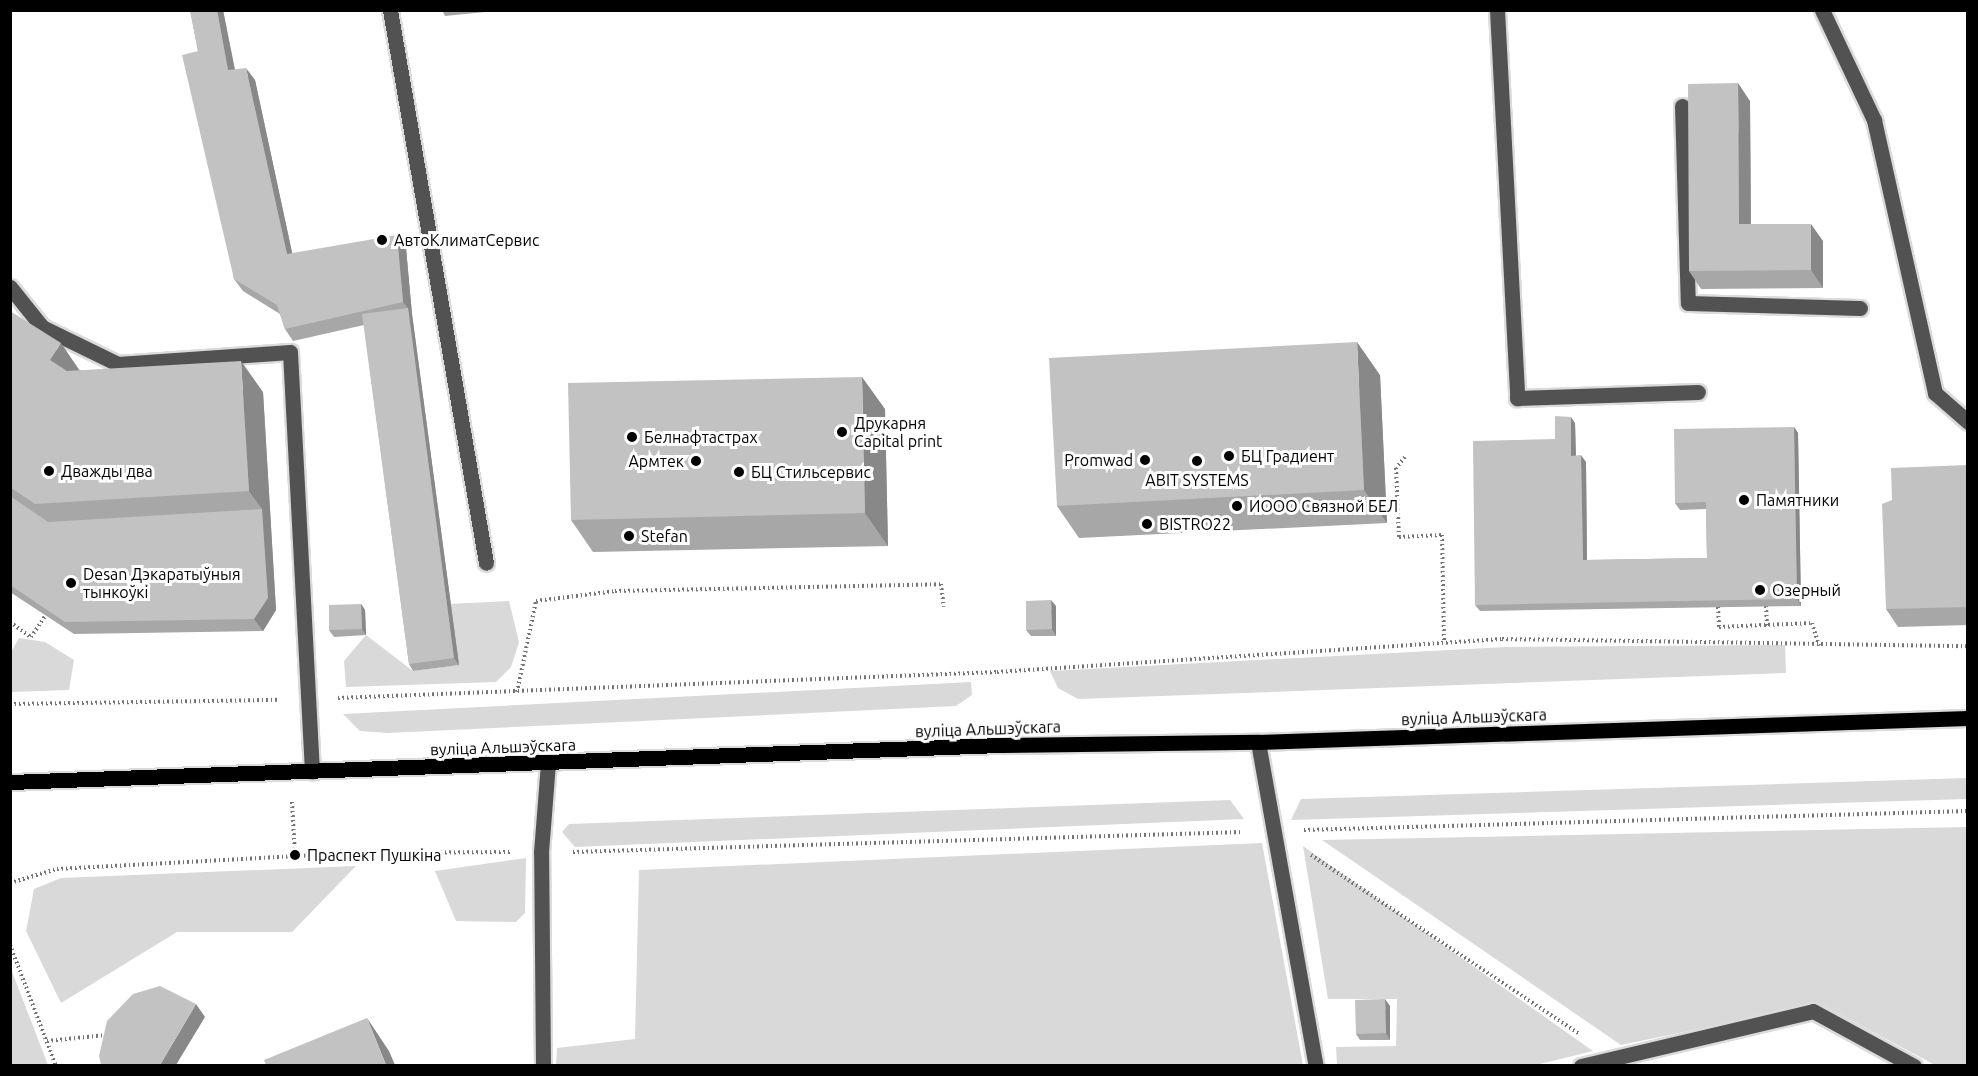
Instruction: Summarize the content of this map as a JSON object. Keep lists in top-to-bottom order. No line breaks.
{"streets":{"main road":["вуліца Альшэўскага"]},"places":["АвтоКлиматСервис","Друкарня Capital print","Белнафтастрах","БЦ Градиент","Promwad","Армтек","ABIT SYSTEMS","Дважды два","БЦ Стильсервис","Памятники","ИООО Связной БЕЛ","BISTRO22","Stefan","Desan Дэкаратыўныя тынкоўкі","Озерный","Праспект Пушкіна"]}
